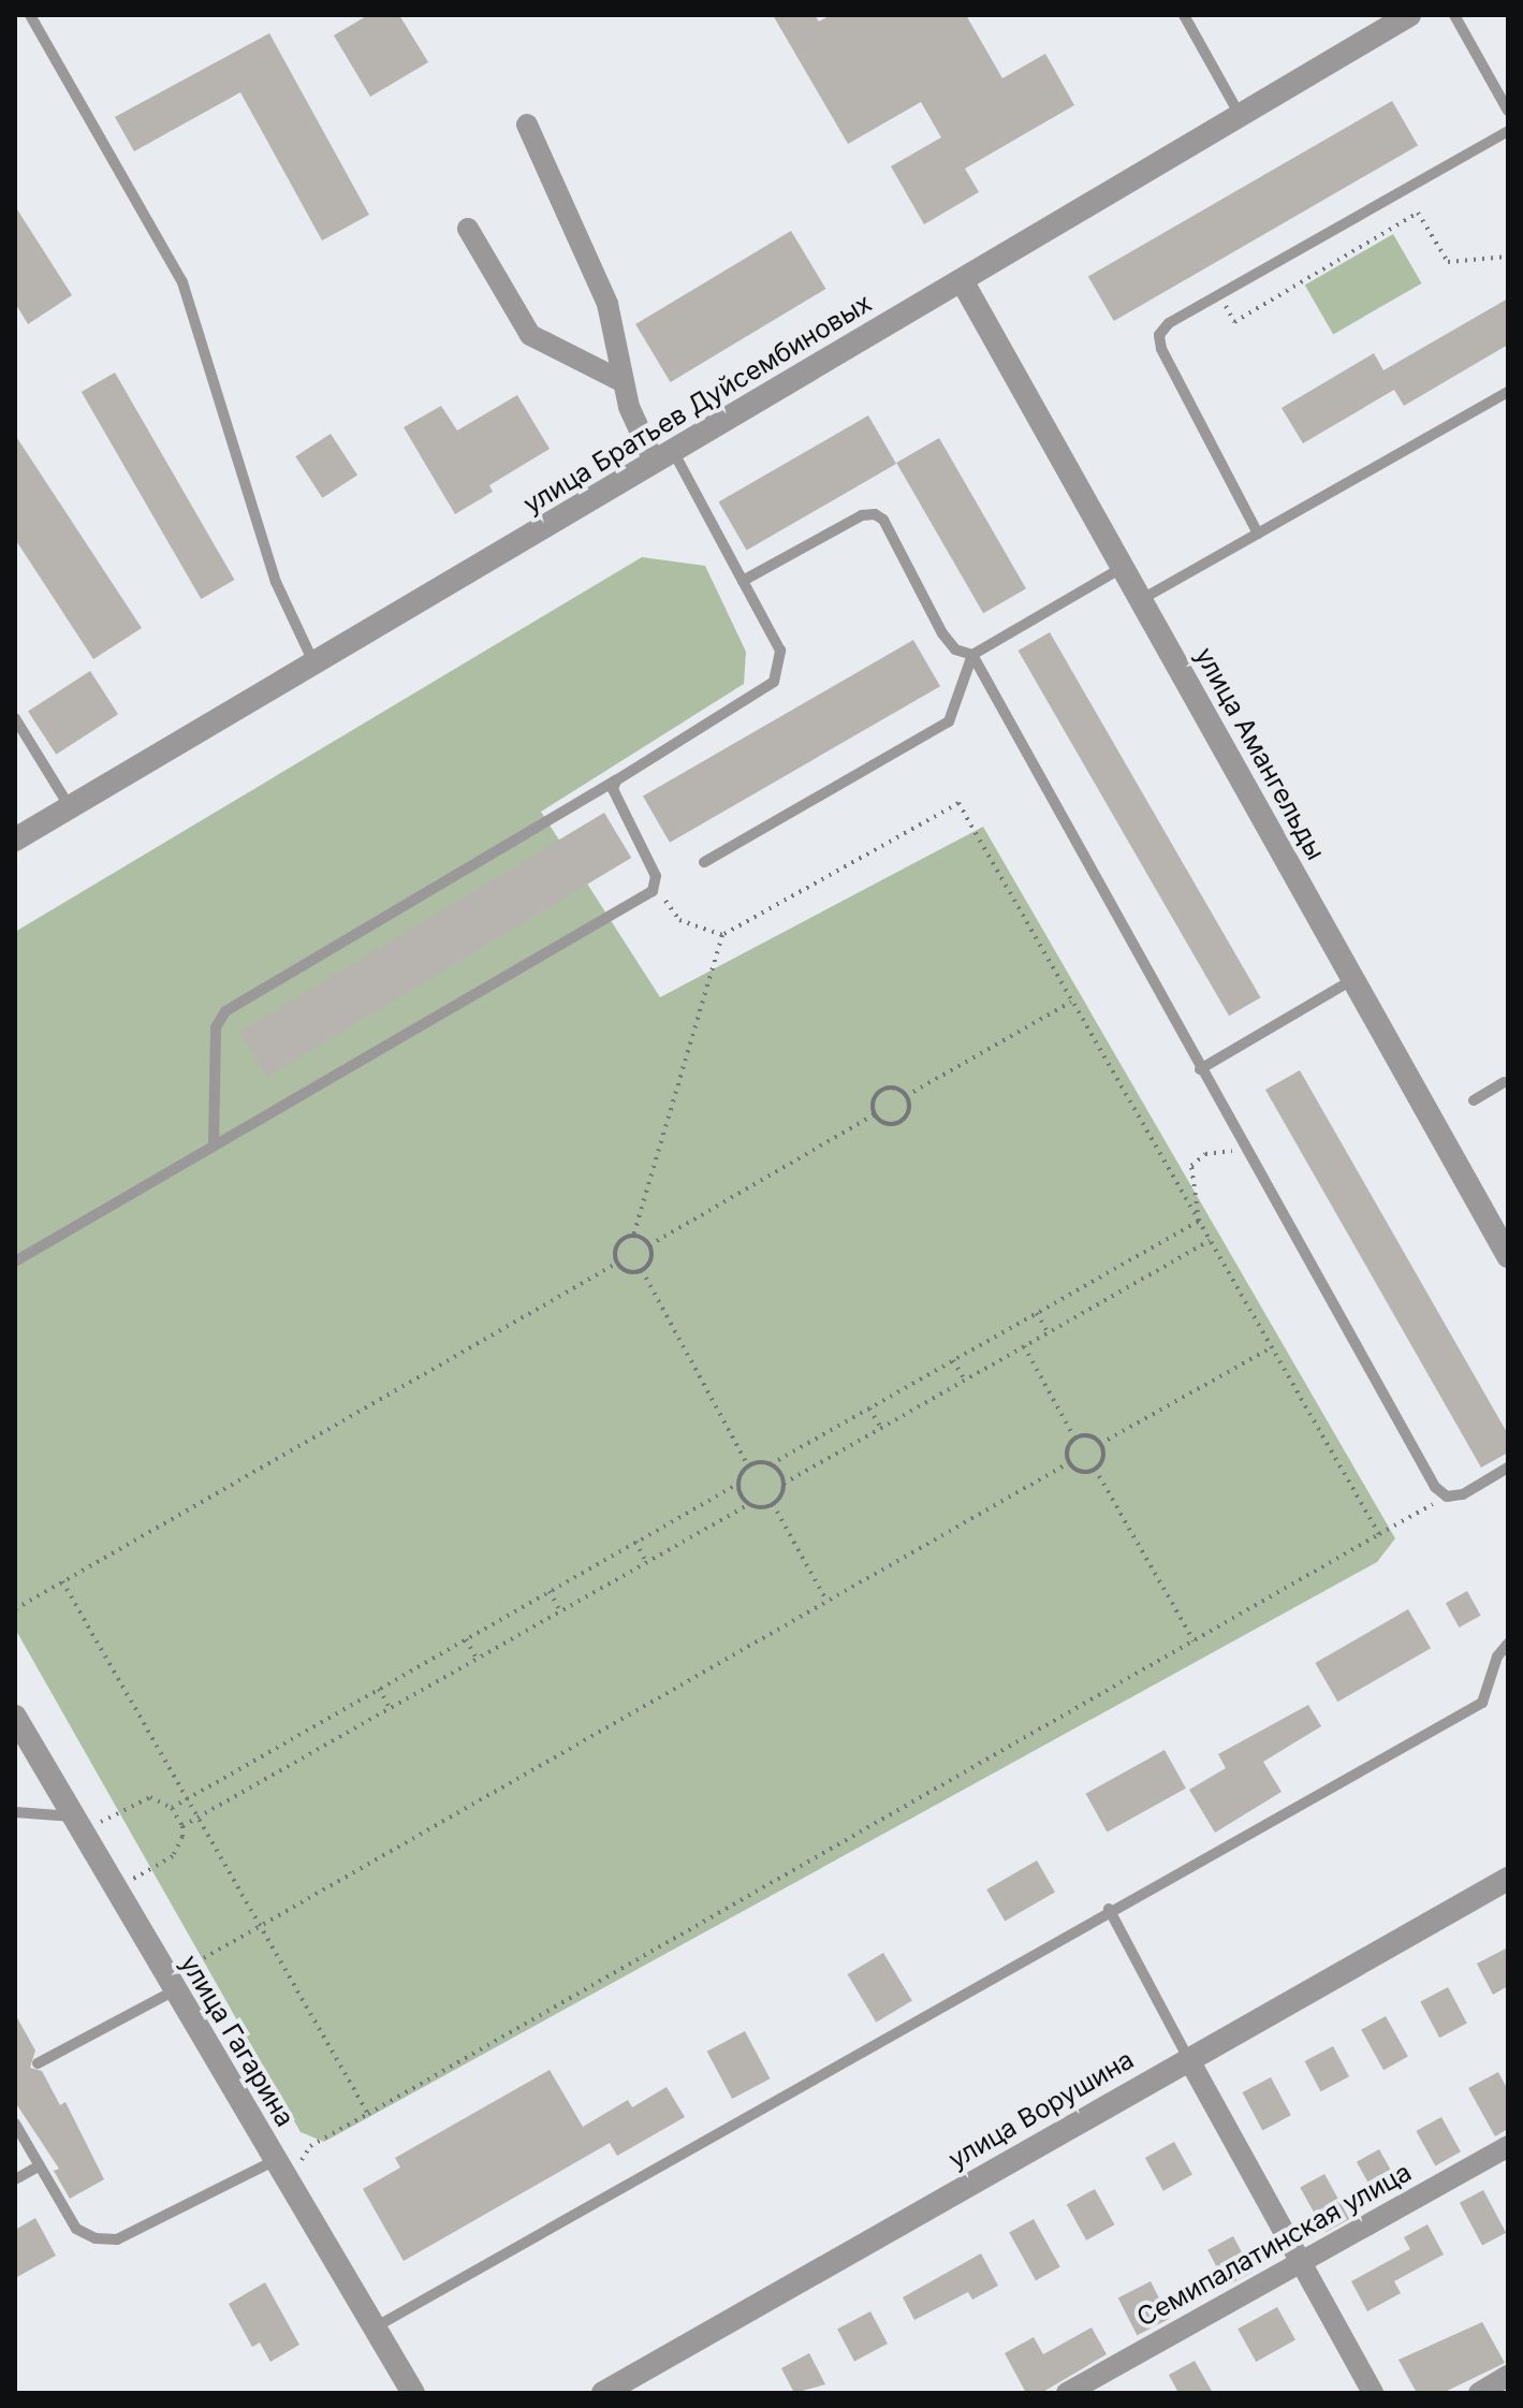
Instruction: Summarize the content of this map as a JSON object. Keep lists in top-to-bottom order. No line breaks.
{"streets":{"street":["улица Братьев Дуйсембиновых","улица Амангельды","улица Гагарина","улица Ворушина","Семипалатинская улица"]},"crossings":[["улица Братьев Дуйсембиновых","улица Амангельды"]]}
